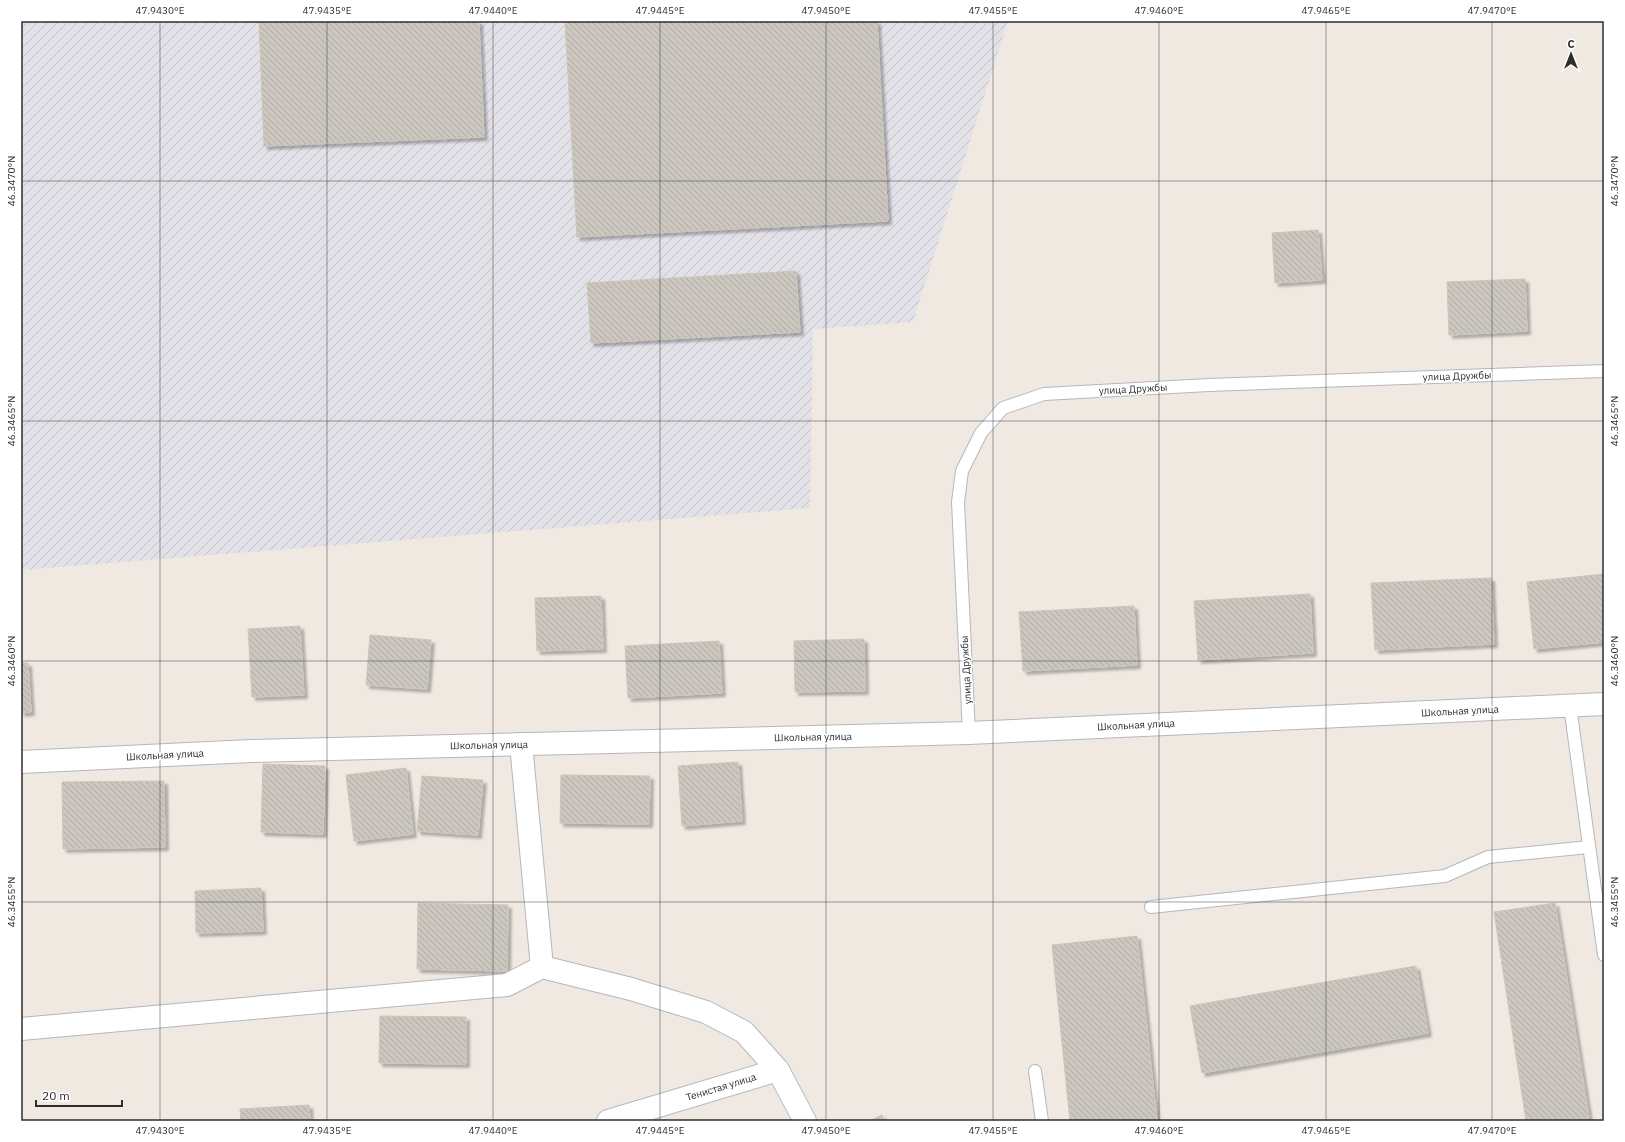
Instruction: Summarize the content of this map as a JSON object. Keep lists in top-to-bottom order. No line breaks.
{"streets":{"street":["Школьная улица","Тенистая улица"],"lane":["улица Дружбы"]},"crossings":[["улица Дружбы","Школьная улица"]],"scale_bar":"20 m","north":"top","coordinates":["47.9430°E","47.9435°E","47.9440°E","47.9445°E","47.9450°E","47.9455°E","47.9460°E","47.9465°E","47.9470°E","46.3470°N","46.3465°N","46.3460°N","46.3455°N"]}
